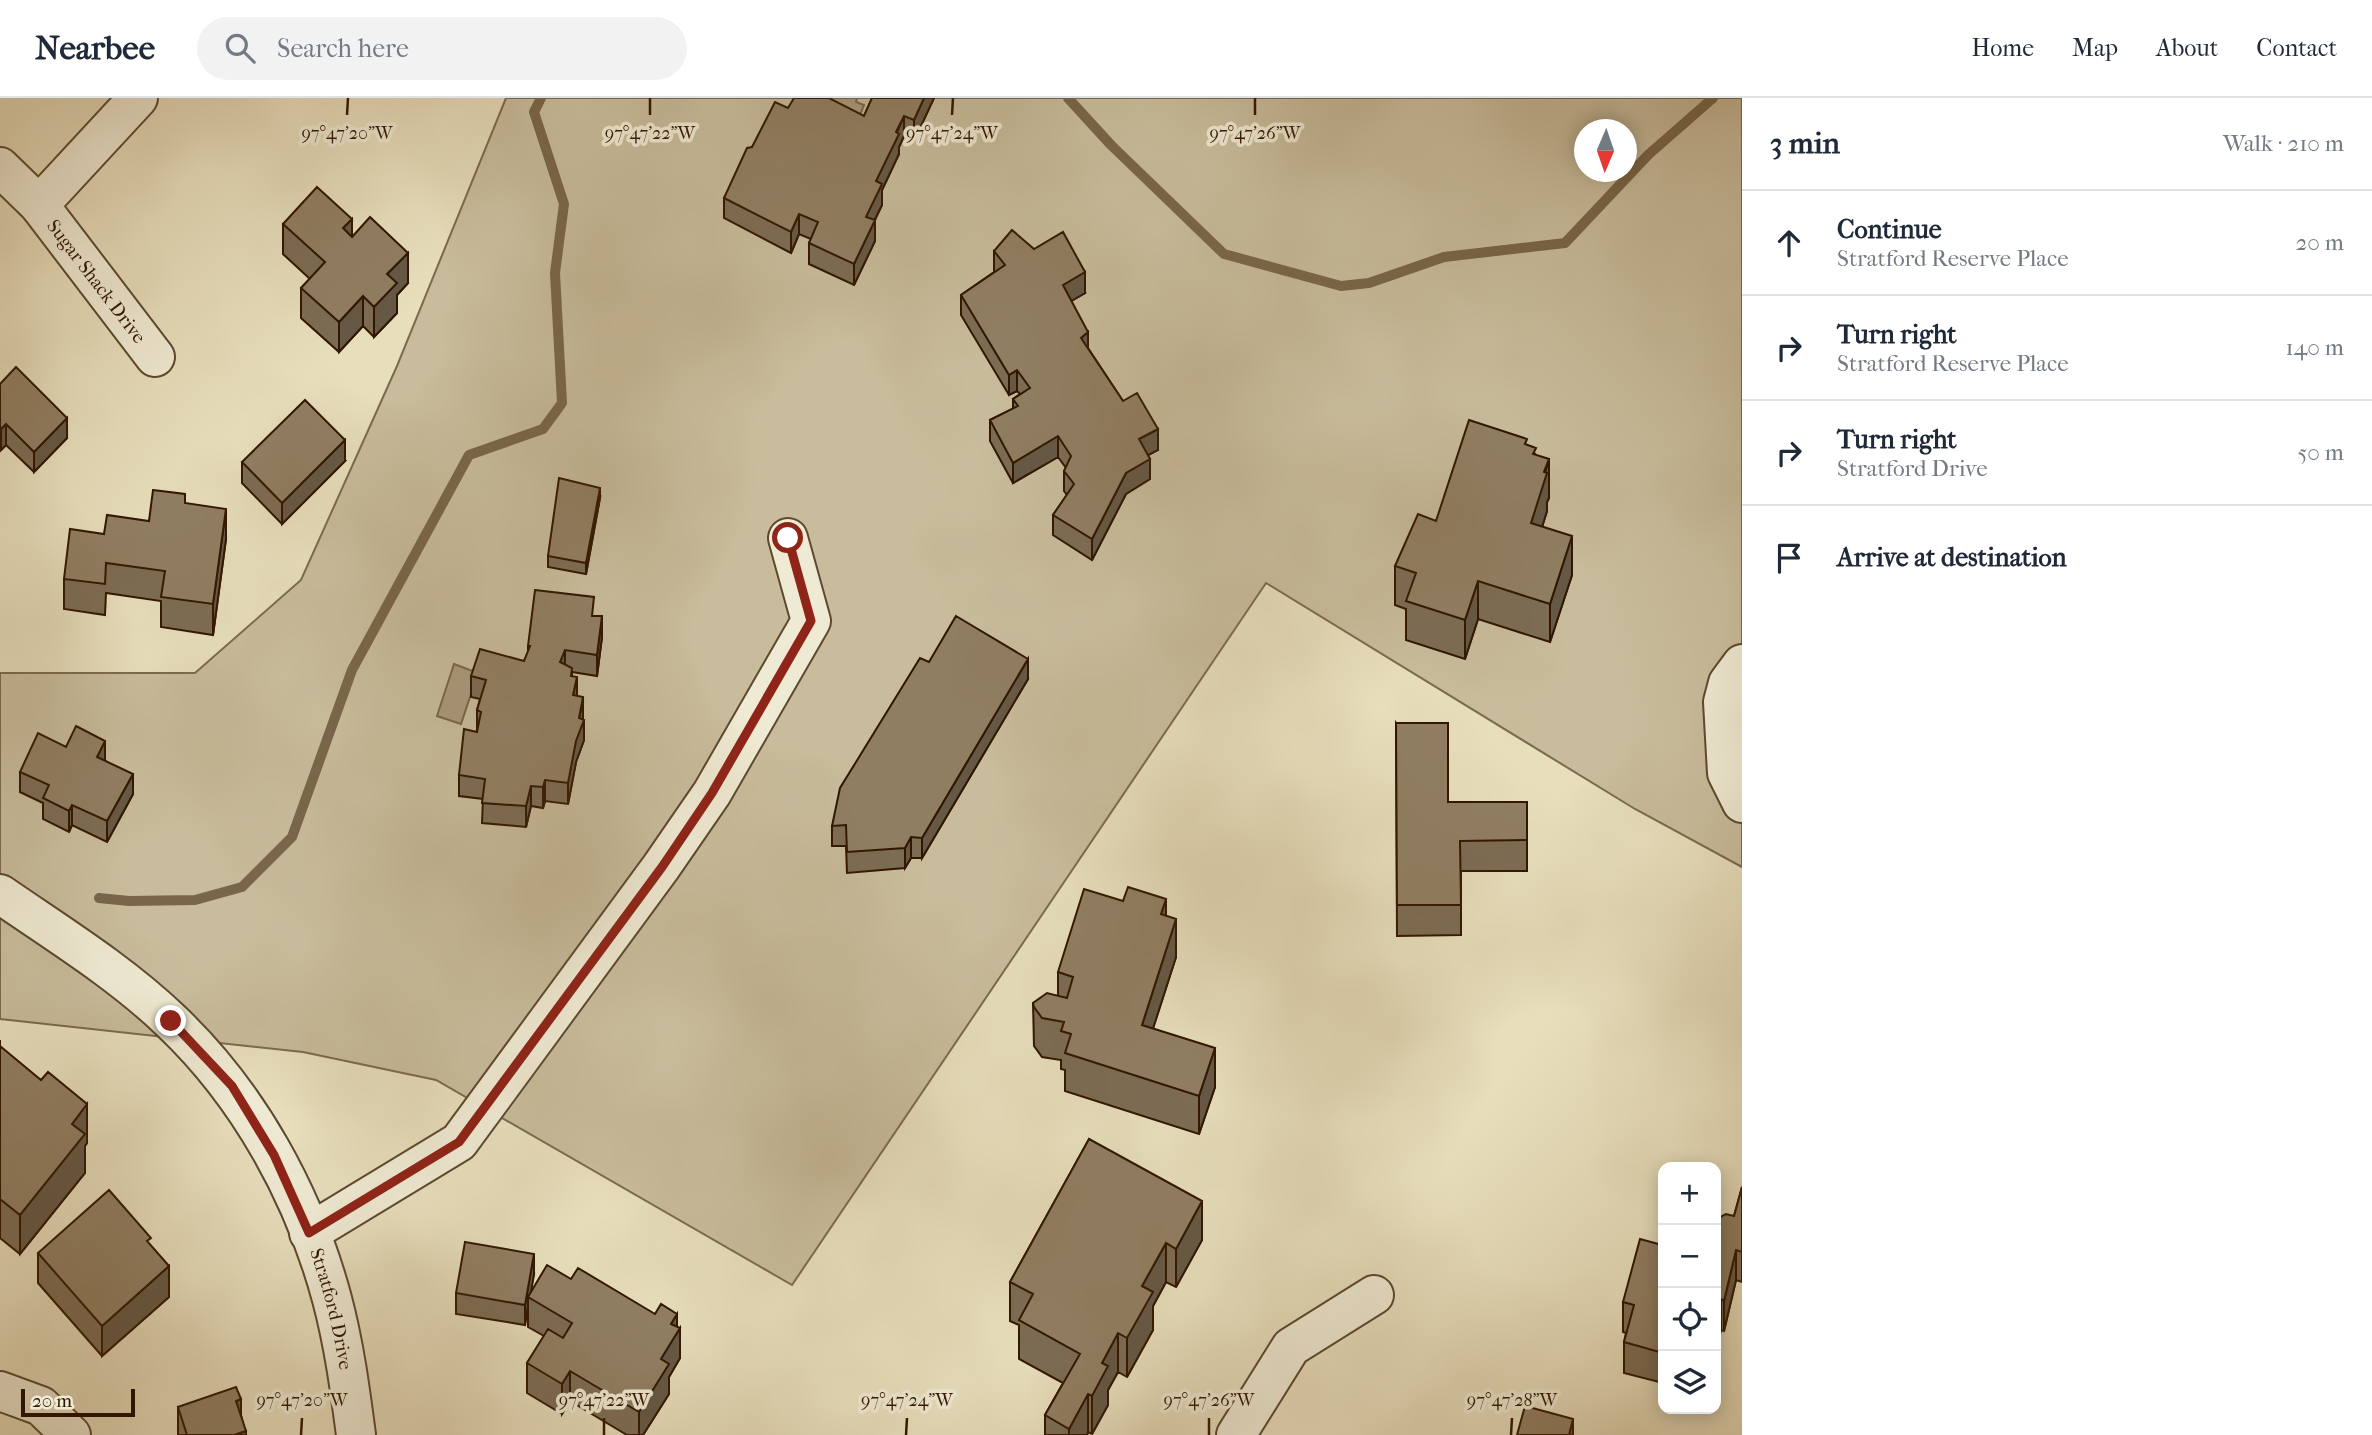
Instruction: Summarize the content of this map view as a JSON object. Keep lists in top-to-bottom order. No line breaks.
{"streets":{"street":["Sugar Shack Drive","Stratford Drive"]},"scale_bar":"20 m","north":"bottom","page":{"header":"Nearbee","search":"Search here","nav":["Home","Map","About","Contact"],"heading":["3 min","Walk · 210 m"],"list":[["Continue","Stratford Reserve Place","20 m"],["Turn right","Stratford Reserve Place","140 m"],["Turn right","Stratford Drive","50 m"],"Arrive at destination"],"map_buttons":["+","−"],"scale":"20 m"},"coordinates":["97°47'20\"W","97°47'22\"W","97°47'24\"W","97°47'26\"W","97°47'28\"W"]}
